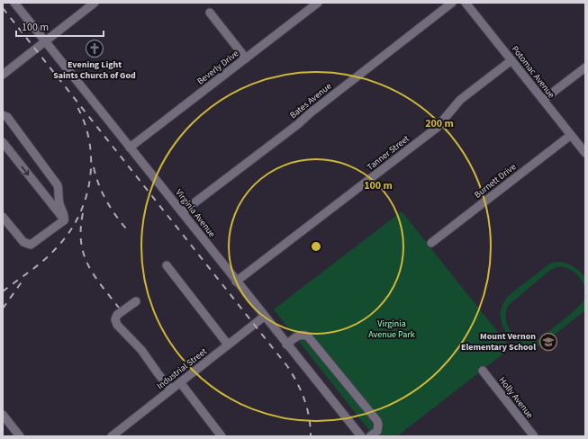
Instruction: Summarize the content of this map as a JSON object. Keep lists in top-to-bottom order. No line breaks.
{"streets":{"street":["Beverly Drive","Potomac Avenue","Bates Avenue","Tanner Street","Burnett Drive","Virginia Avenue","Industrial Street","Holly Avenue"]},"crossings":[["Beverly Drive","Virginia Avenue"],["Potomac Avenue","Tanner Street"],["Potomac Avenue","Burnett Drive"],["Bates Avenue","Virginia Avenue"],["Tanner Street","Virginia Avenue"],["Virginia Avenue","Industrial Street"]],"parks":["Virginia Avenue Park"],"places":{"church":["Evening Light Saints Church of God"],"school or university":["Mount Vernon Elementary School"]},"scale_bar":"100 m","rings":["200 m","100 m"]}
